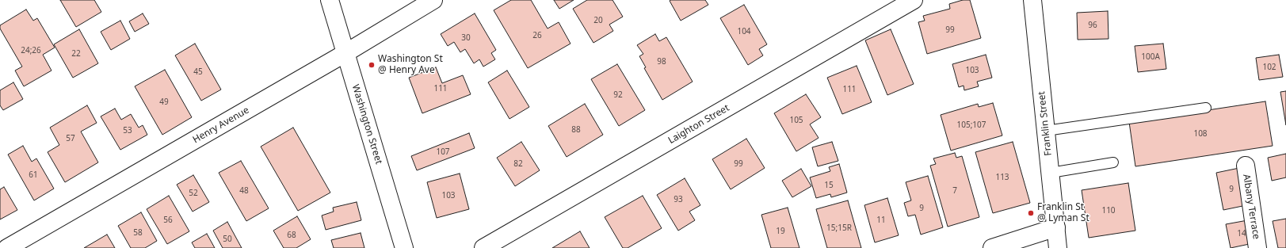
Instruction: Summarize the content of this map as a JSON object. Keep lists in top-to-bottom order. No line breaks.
{"streets":{"street":["Franklin Street","Washington Street","Laighton Street","Henry Avenue","Albany Terrace"]},"crossings":[["Washington Street","Henry Avenue"]],"places":["Washington St @ Henry Ave","Franklin St @ Lyman St"],"house_numbers":["20","96","99","104","26","30","24;26","22","100A","98","102","103","45","111","111","92","49","105","105;107","88","53","108","57","107","82","99","61","113","15","9","48","7","52","103","93","9","110","56","11","15;15R","19","58","14","68","50"]}
